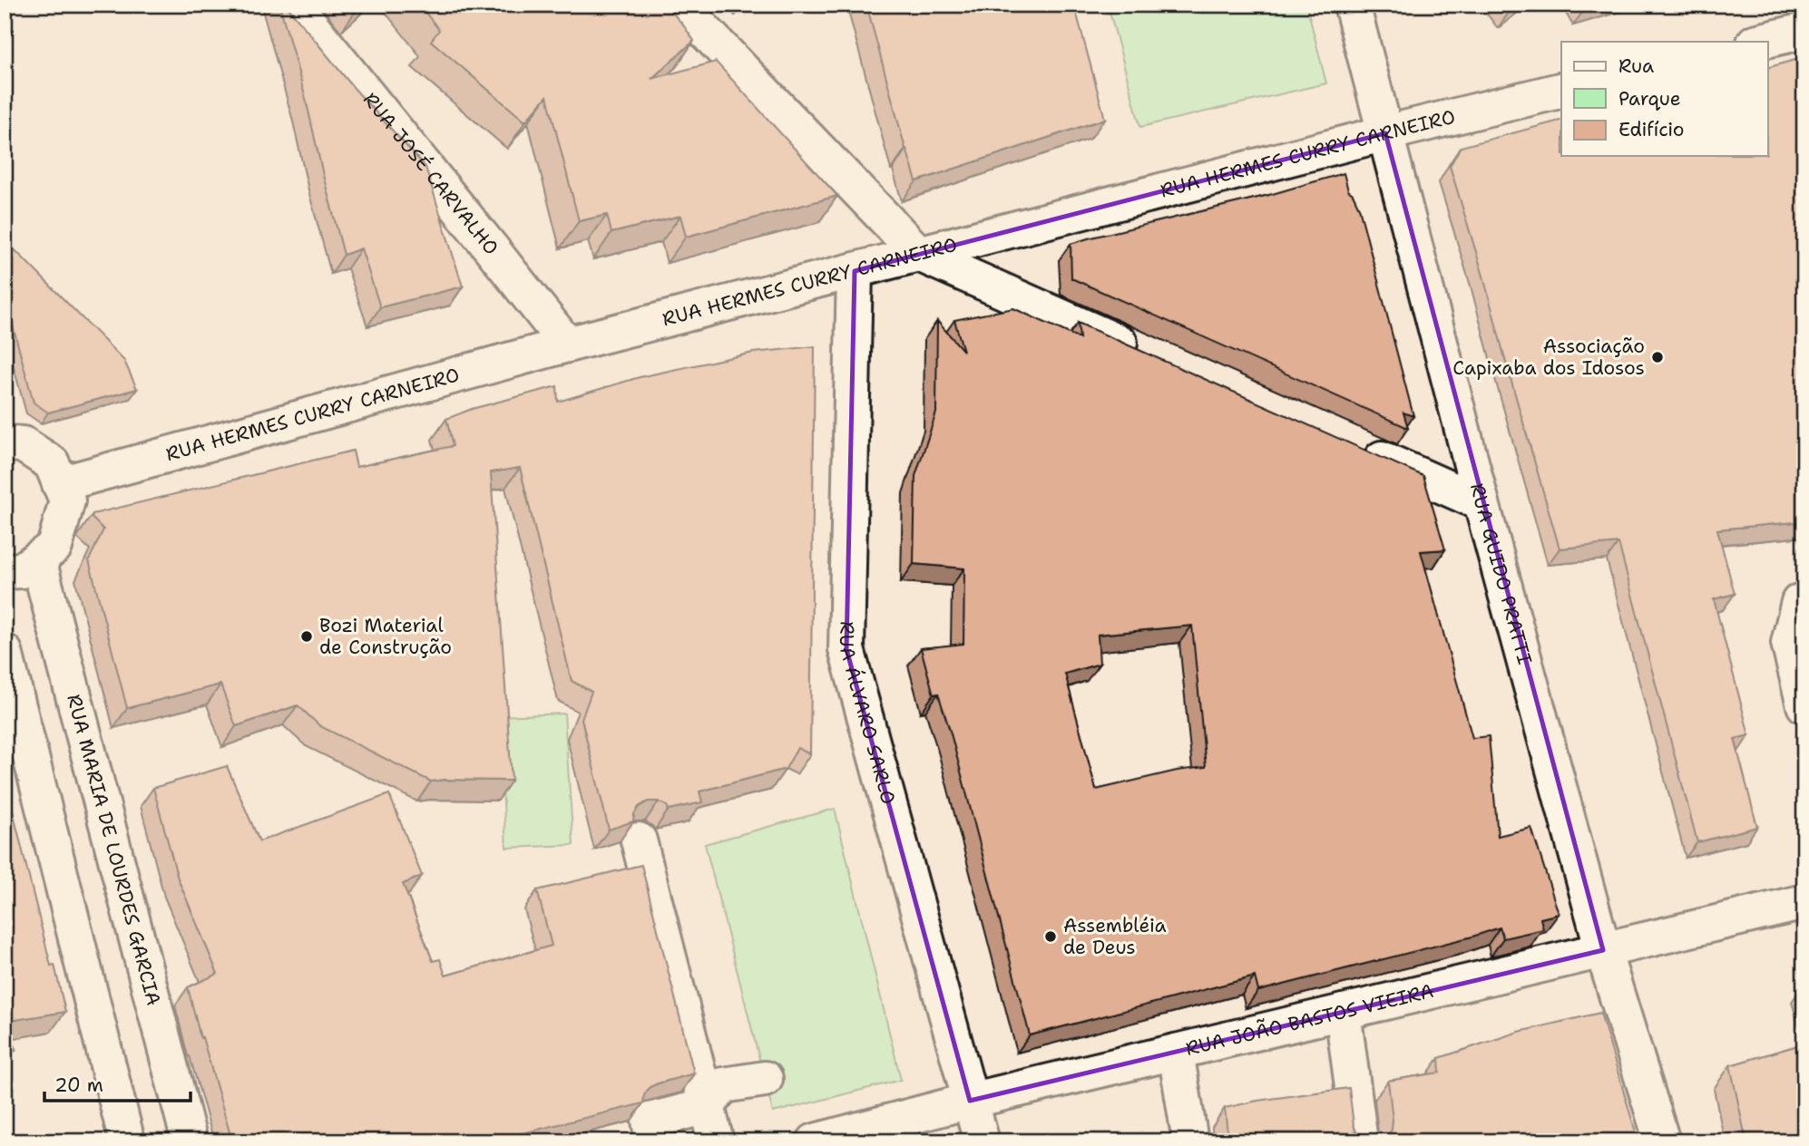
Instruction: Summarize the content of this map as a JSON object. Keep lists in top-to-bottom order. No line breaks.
{"streets":{"street":["RUA HERMES CURRY CARNEIRO","RUA JOSÉ CARVALHO","RUA GUIDO PRATTI","RUA ÁLVARO SARLO","RUA MARIA DE LOURDES GARCIA","RUA JOÃO BASTOS VIEIRA"]},"crossings":[["RUA HERMES CURRY CARNEIRO","RUA JOSÉ CARVALHO"],["RUA HERMES CURRY CARNEIRO","RUA GUIDO PRATTI"],["RUA HERMES CURRY CARNEIRO","RUA ÁLVARO SARLO"],["RUA GUIDO PRATTI","RUA JOÃO BASTOS VIEIRA"],["RUA ÁLVARO SARLO","RUA JOÃO BASTOS VIEIRA"]],"places":["Associação Capixaba dos Idosos","Bozi Material de Construção","Assembléia de Deus"],"legend":["Rua","Parque","Edifício"],"scale_bar":"20 m"}
